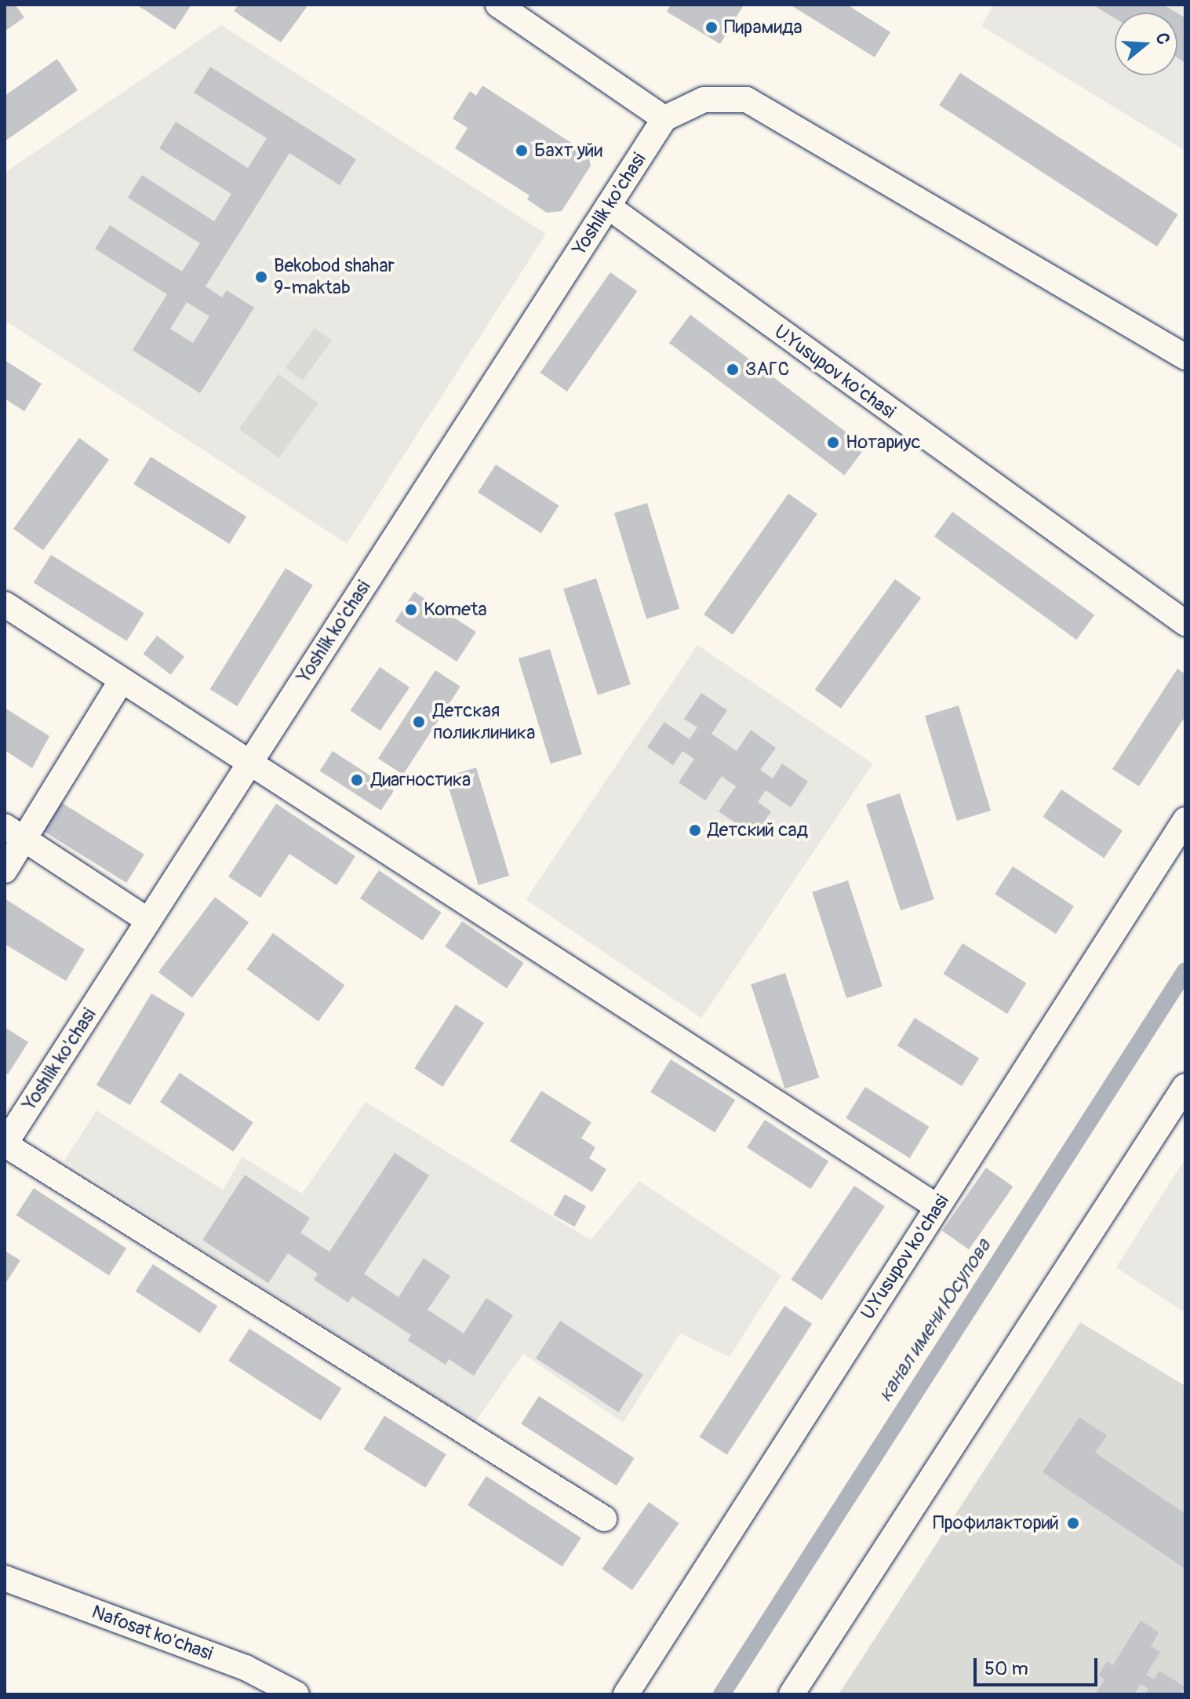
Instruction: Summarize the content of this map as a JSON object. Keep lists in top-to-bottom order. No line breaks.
{"streets":{"street":["Yoshlik ko'chasi","U.Yusupov ko'chasi","Nafosat ko'chasi"]},"crossings":[["Yoshlik ko'chasi","U.Yusupov ko'chasi"]],"water":["канал имени Юсупова"],"places":["Пирамида","Бахт уйи","Bekobod shahar 9-maktab","ЗАГС","Нотариус","Kometa","Детская поликлиника","Диагностика","Детский сад","Профилакторий"],"scale_bar":"50 m","north":"right"}
